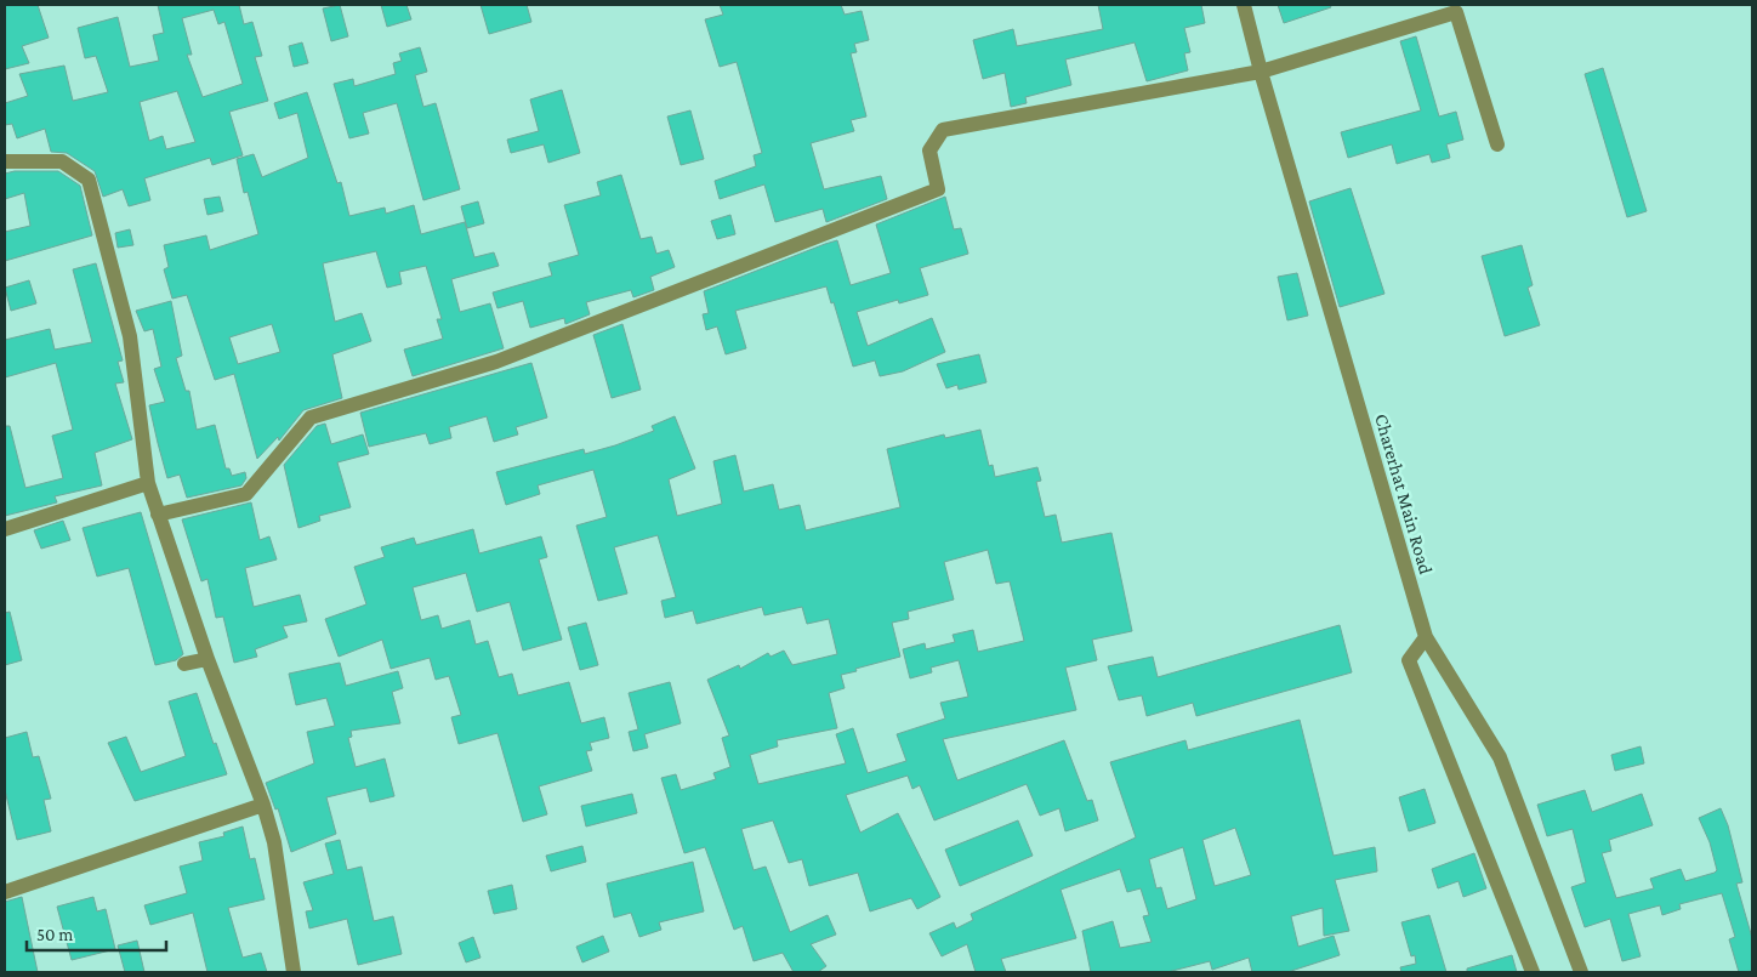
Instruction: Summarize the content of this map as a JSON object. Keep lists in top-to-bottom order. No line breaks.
{"streets":{"street":["Charerhat Main Road"]},"scale_bar":"50 m"}
